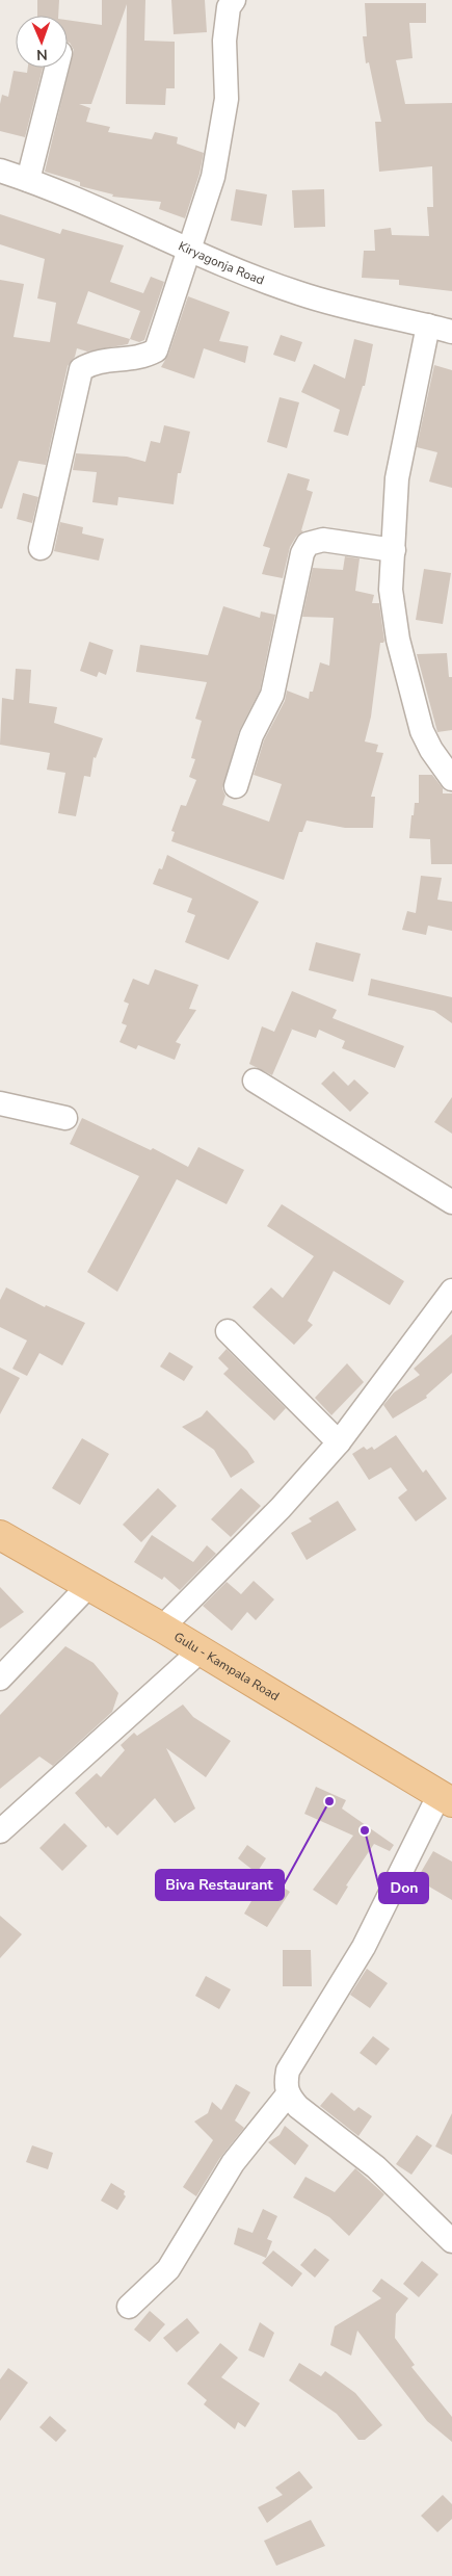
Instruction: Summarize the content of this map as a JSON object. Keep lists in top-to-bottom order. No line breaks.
{"streets":{"main road":["Gulu - Kampala Road"],"street":["Kiryagonja Road"]},"places":["Biva Restaurant","Don"],"north":"bottom"}
